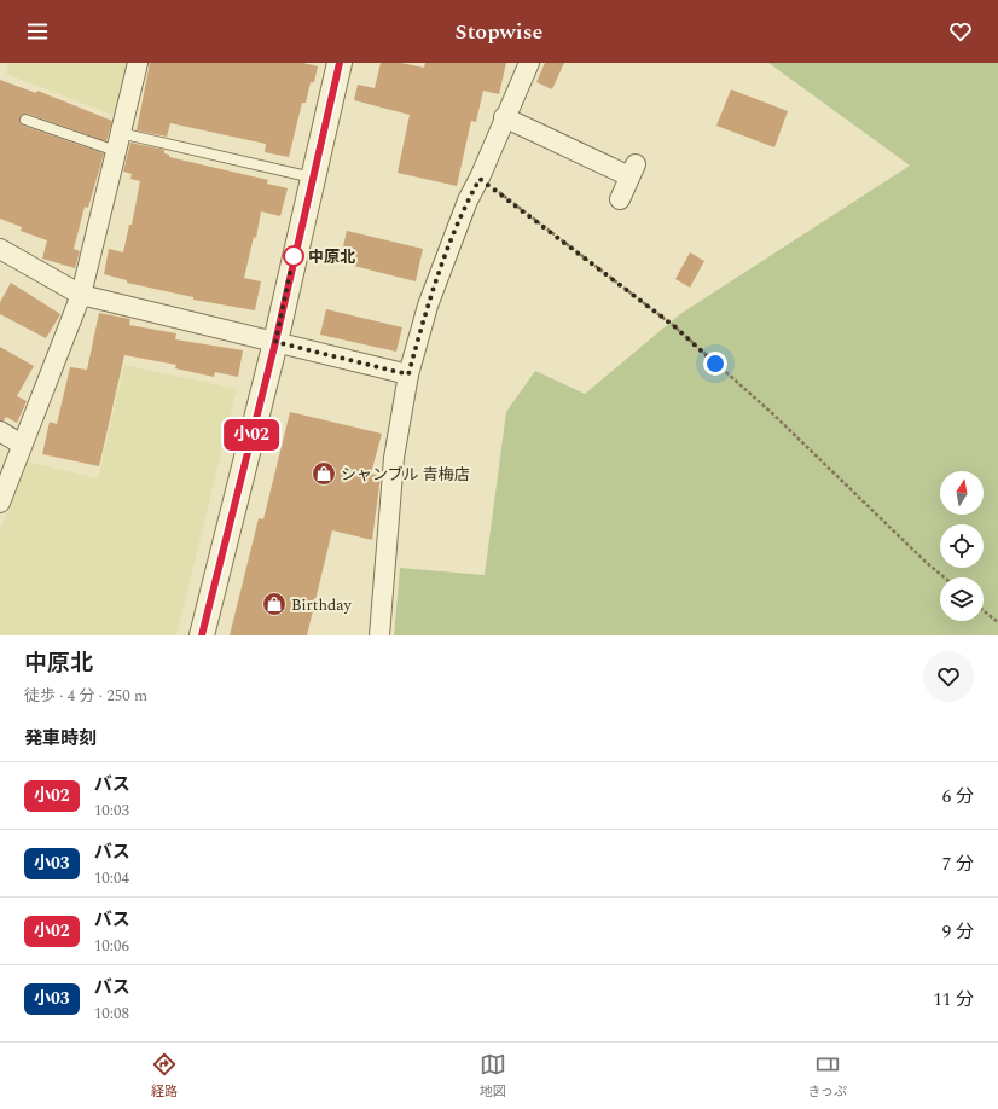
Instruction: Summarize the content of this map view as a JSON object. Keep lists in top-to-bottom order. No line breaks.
{"places":{"other":["中原北"],"shop":["シャンブル 青梅店","Birthday"]},"lines":["bus line 小02"],"north":"top","page":{"header":"Stopwise","on_map":"小02","heading":[["中原北","徒歩 · 4 分 · 250 m"],"発車時刻"],"list":[{"mark":"小02","name":"バス","note":"10:03","value":"6 分"},{"mark":"小03","name":"バス","note":"10:04","value":"7 分"},{"mark":"小02","name":"バス","note":"10:06","value":"9 分"},{"mark":"小03","name":"バス","note":"10:08","value":"11 分"}],"tabs":["経路","地図","きっぷ"]}}
